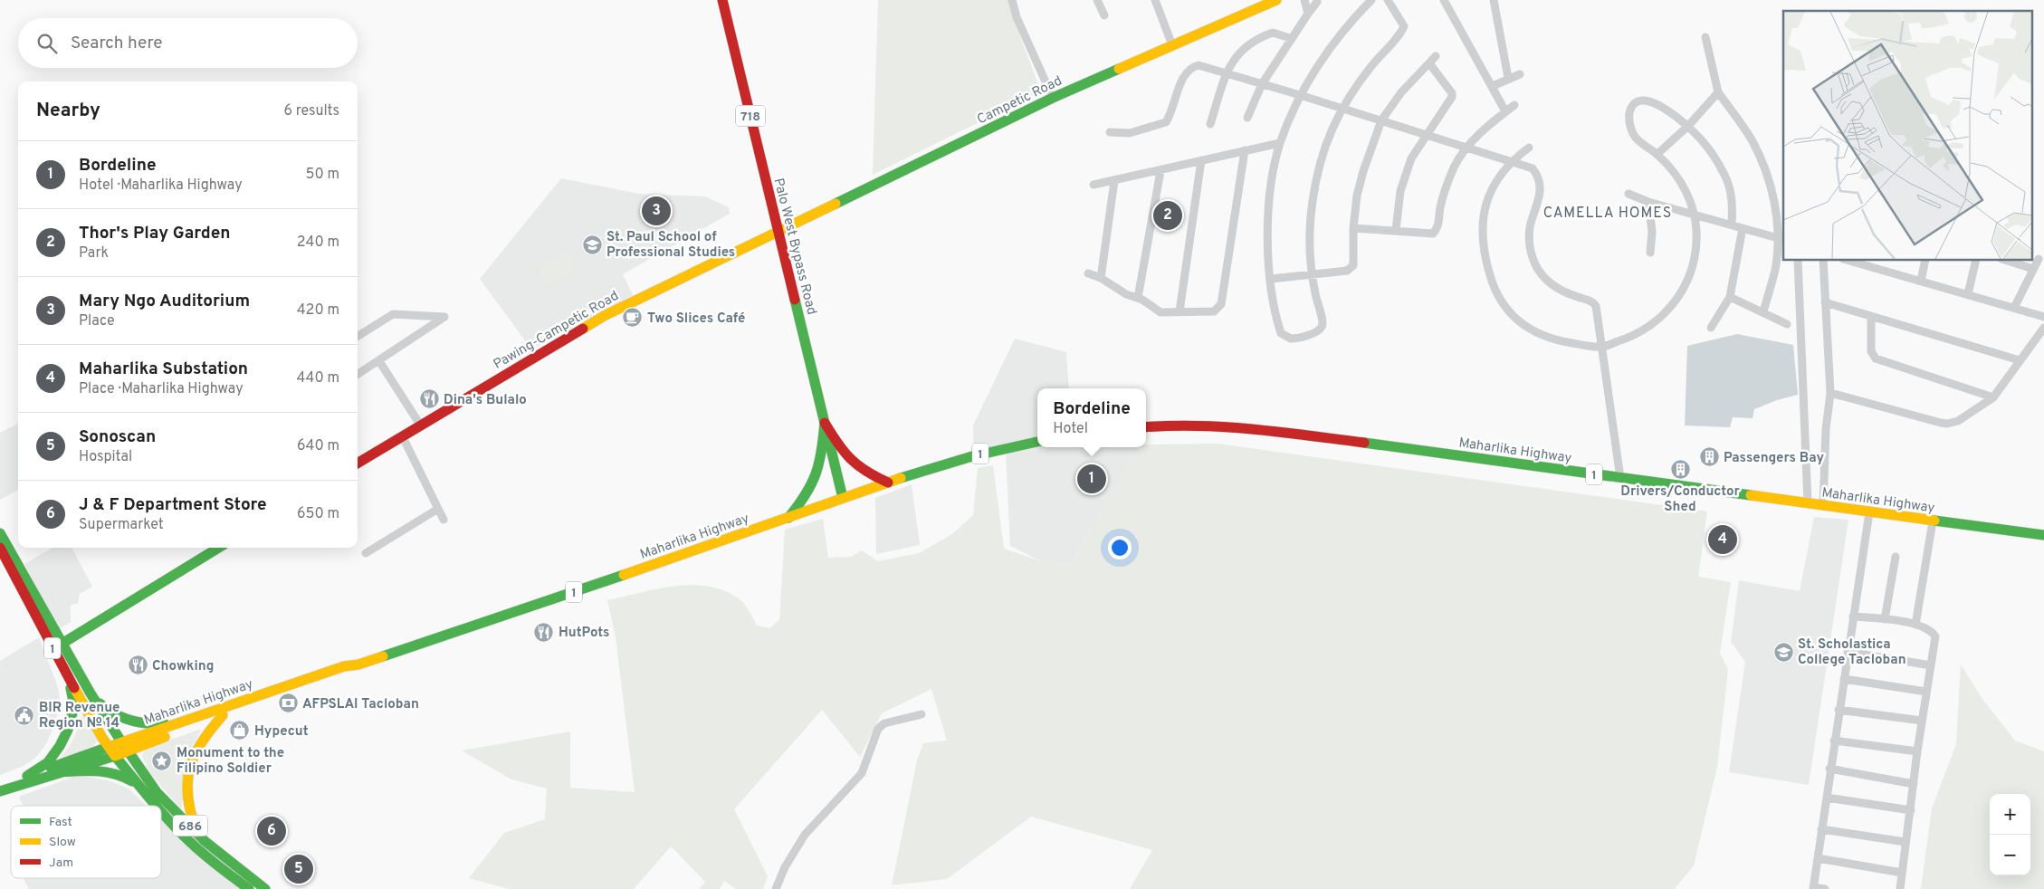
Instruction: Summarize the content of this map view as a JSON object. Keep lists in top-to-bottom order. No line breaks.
{"streets":{"main road":["Campetic Road","718","Palo West Bypass Road","Pawing-Campetic Road","Maharlika Highway","1","686"]},"crossings":[["Campetic Road","Palo West Bypass Road"],["Campetic Road","Pawing-Campetic Road"],["Palo West Bypass Road","Pawing-Campetic Road"],["Palo West Bypass Road","Maharlika Highway"],["Maharlika Highway","1"],["Maharlika Highway","686"]],"districts":["CAMELLA HOMES"],"places":{"school or university":["St. Paul School of Professional Studies","St. Scholastica College Tacloban"],"cafe":["Two Slices Café"],"restaurant":["Dina's Bulalo","HutPots","Chowking"],"building":["Passengers Bay","Drivers/Conductor Shed"],"bank":["AFPSLAI Tacloban"],"public building":["BIR Revenue Region № 14"],"shop":["Hypecut"],"place":["Monument to the Filipino Soldier"]},"legend":["Fast","Slow","Jam"],"page":{"search":"Search here","heading":["Nearby","6 results"],"list":[{"mark":"1","name":"Bordeline","note":"Hotel · Maharlika Highway","value":"50 m"},{"mark":"2","name":"Thor's Play Garden","note":"Park","value":"240 m"},{"mark":"3","name":"Mary Ngo Auditorium","note":"Place","value":"420 m"},{"mark":"4","name":"Maharlika Substation","note":"Place · Maharlika Highway","value":"440 m"},{"mark":"5","name":"Sonoscan","note":"Hospital","value":"640 m"},{"mark":"6","name":"J & F Department Store","note":"Supermarket","value":"650 m"}],"pins":["3","2","1","4","6","5"],"popup":["Bordeline","Hotel"],"map_buttons":["+","−"]}}
